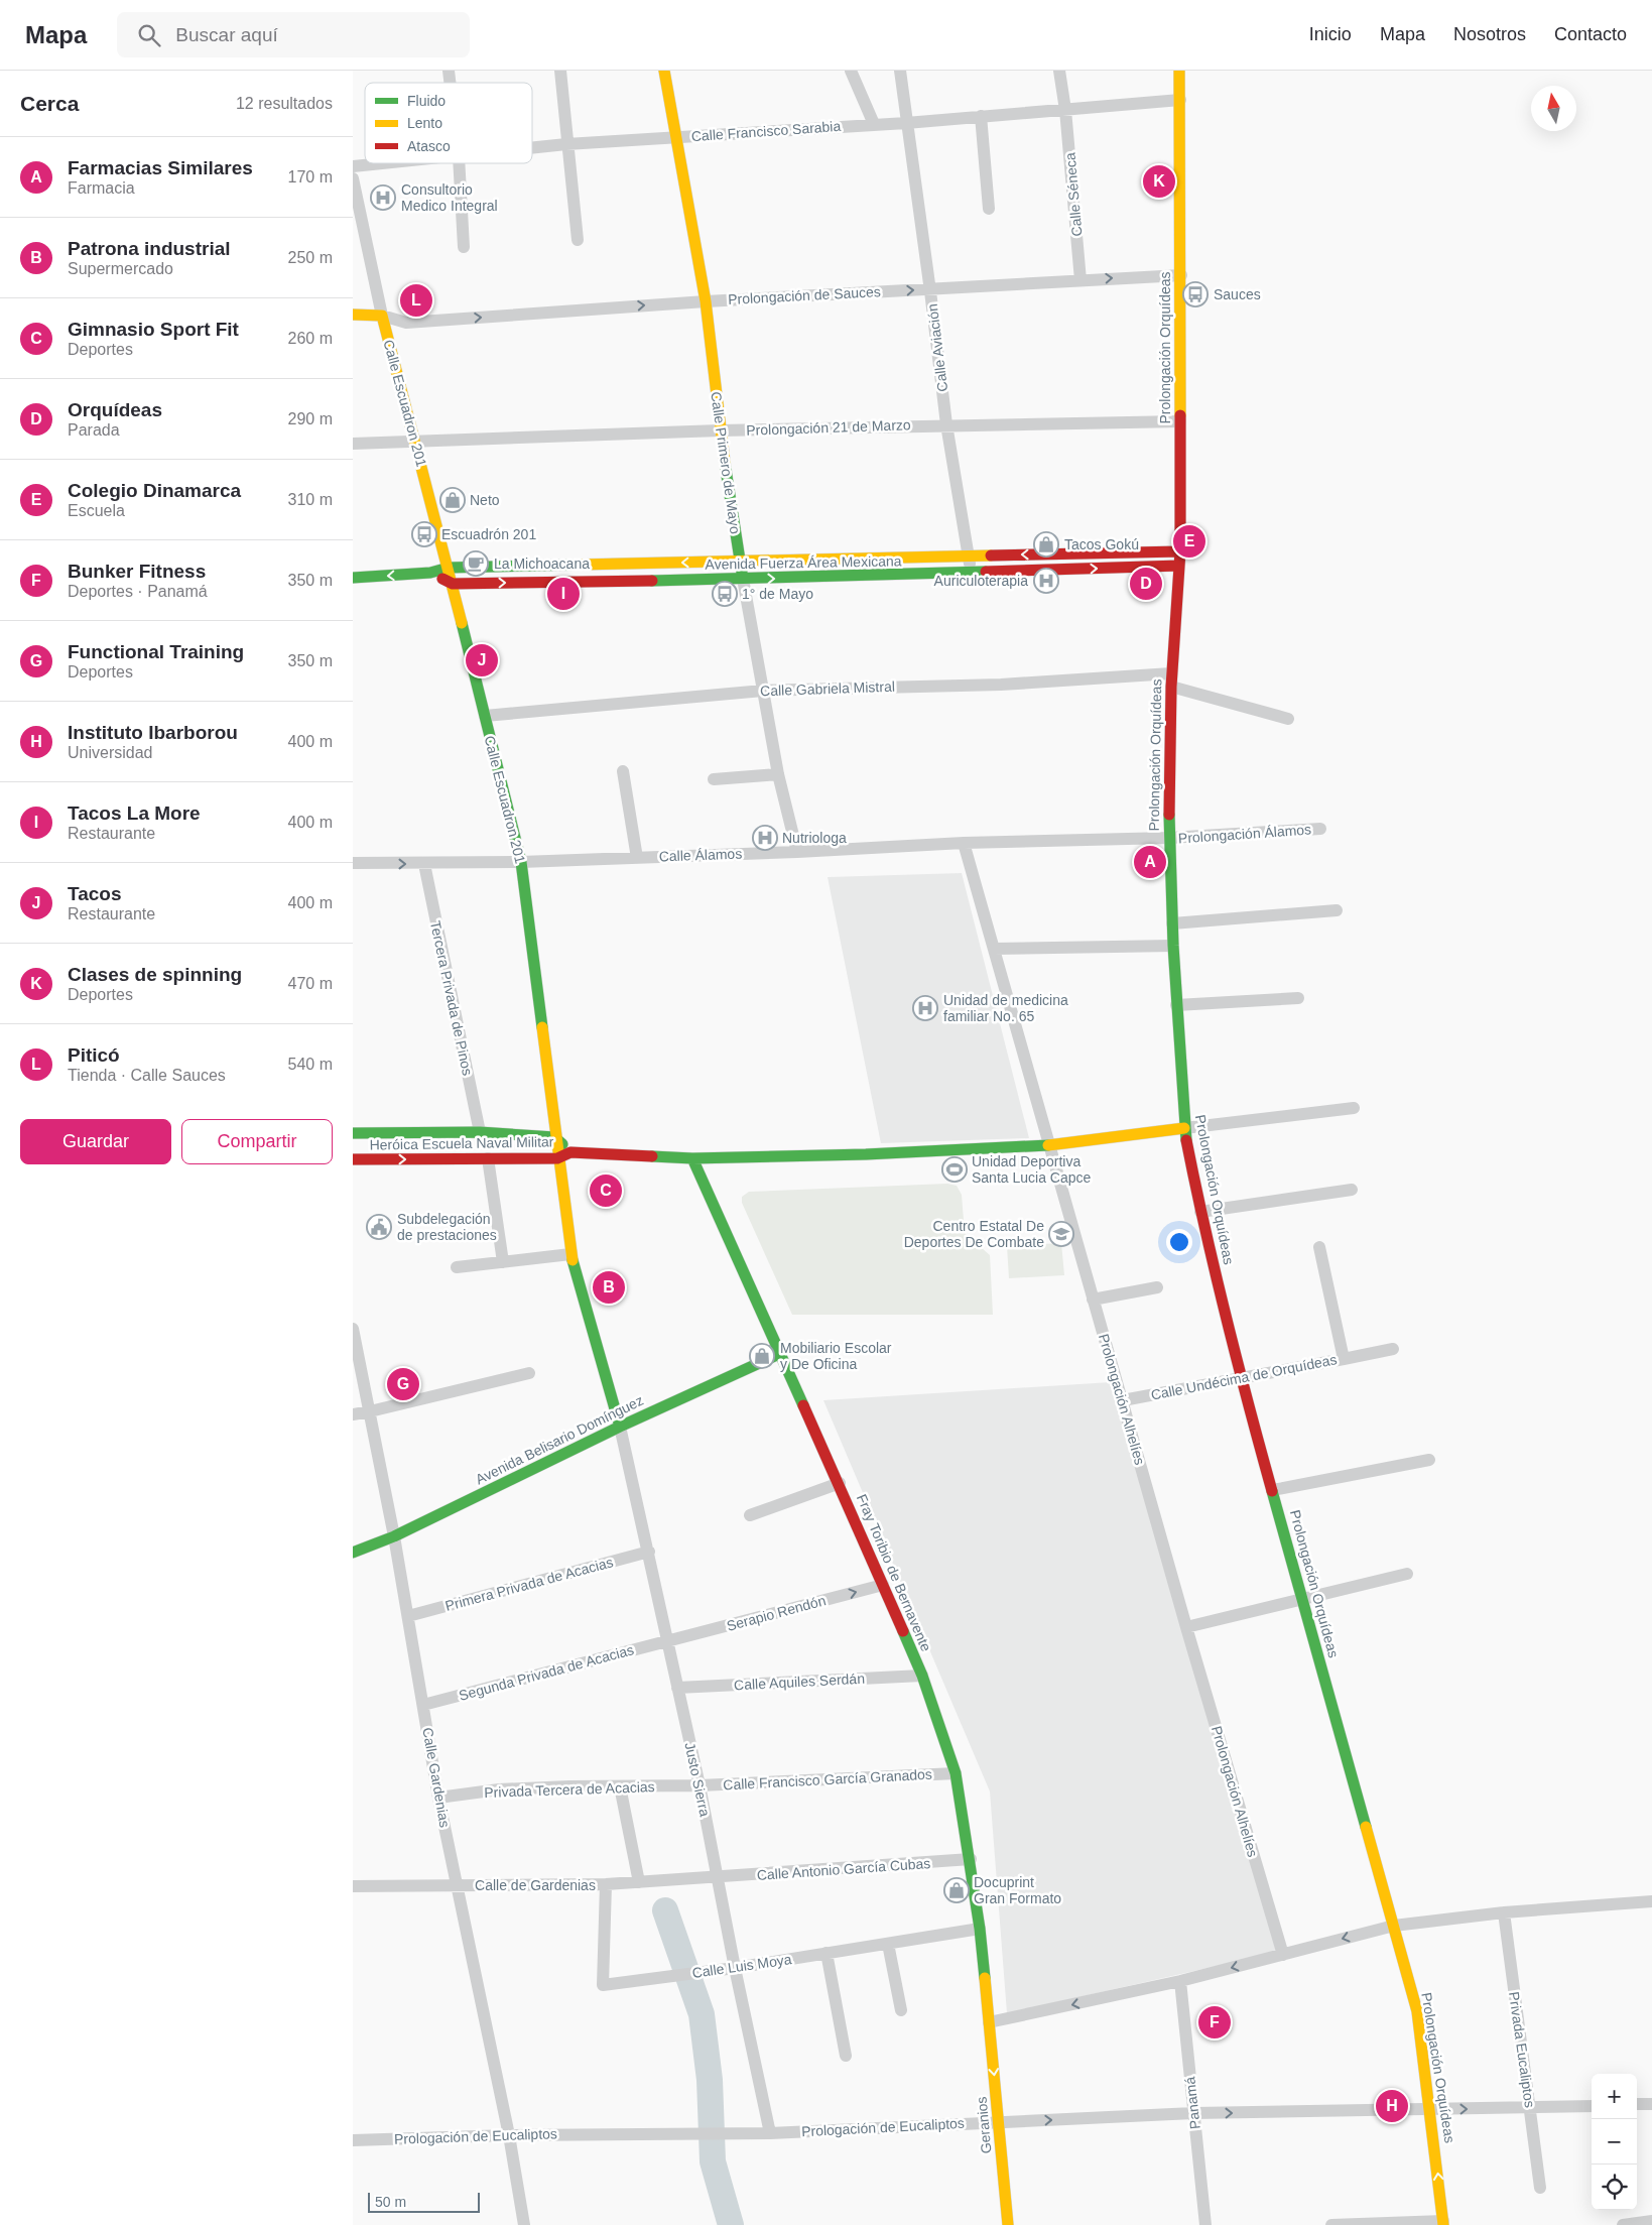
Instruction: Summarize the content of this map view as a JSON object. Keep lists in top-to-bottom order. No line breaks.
{"streets":{"street":["Calle Francisco Sarabia","Calle Séneca","Prolongación de Sauces","Calle Aviación","Prolongación Orquídeas","Calle Escuadron 201","Prolongación 21 de Marzo","Calle Primero de Mayo","Avenida Fuerza Área Mexicana","Calle Gabriela Mistral","Prolongación Álamos","Calle Álamos","Tercera Privada de Pinos","Heróica Escuela Naval Militar","Calle Undécima de Orquídeas","Prolongación Alhelíes","Avenida Belisario Domínguez","Fray Toribio de Bernavente","Primera Privada de Acacias","Serapio Rendón","Segunda Privada de Acacias","Calle Aquiles Serdán","Calle Gardenias","Justo Sierra","Calle Francisco García Granados","Privada Tercera de Acacias","Calle Antonio García Cubas","Calle de Gardenias","Calle Luis Moya","Privada Eucaliptos","Panamá","Geranios","Prologación de Eucaliptos"]},"crossings":[["Calle Francisco Sarabia","Calle Séneca"],["Calle Francisco Sarabia","Calle Aviación"],["Calle Francisco Sarabia","Prolongación Orquídeas"],["Calle Francisco Sarabia","Calle Primero de Mayo"],["Calle Séneca","Prolongación de Sauces"],["Prolongación de Sauces","Calle Aviación"],["Prolongación de Sauces","Prolongación Orquídeas"],["Prolongación de Sauces","Calle Escuadron 201"],["Prolongación de Sauces","Calle Primero de Mayo"],["Calle Aviación","Prolongación 21 de Marzo"],["Calle Aviación","Avenida Fuerza Área Mexicana"],["Prolongación Orquídeas","Prolongación 21 de Marzo"],["Prolongación Orquídeas","Avenida Fuerza Área Mexicana"],["Prolongación Orquídeas","Calle Gabriela Mistral"],["Prolongación Orquídeas","Prolongación Álamos"],["Prolongación Orquídeas","Calle Álamos"],["Prolongación Orquídeas","Heróica Escuela Naval Militar"],["Prolongación Orquídeas","Calle Undécima de Orquídeas"],["Prolongación Orquídeas","Prologación de Eucaliptos"],["Calle Escuadron 201","Prolongación 21 de Marzo"],["Calle Escuadron 201","Avenida Fuerza Área Mexicana"],["Calle Escuadron 201","Calle Gabriela Mistral"],["Calle Escuadron 201","Calle Álamos"],["Calle Escuadron 201","Heróica Escuela Naval Militar"],["Calle Escuadron 201","Avenida Belisario Domínguez"],["Calle Escuadron 201","Justo Sierra"],["Prolongación 21 de Marzo","Calle Primero de Mayo"],["Calle Primero de Mayo","Avenida Fuerza Área Mexicana"],["Calle Primero de Mayo","Calle Gabriela Mistral"],["Calle Primero de Mayo","Calle Álamos"],["Prolongación Álamos","Calle Álamos"],["Calle Álamos","Tercera Privada de Pinos"],["Calle Álamos","Prolongación Alhelíes"],["Tercera Privada de Pinos","Heróica Escuela Naval Militar"],["Heróica Escuela Naval Militar","Prolongación Alhelíes"],["Heróica Escuela Naval Militar","Fray Toribio de Bernavente"],["Calle Undécima de Orquídeas","Prolongación Alhelíes"],["Avenida Belisario Domínguez","Fray Toribio de Bernavente"],["Avenida Belisario Domínguez","Calle Gardenias"],["Avenida Belisario Domínguez","Justo Sierra"],["Fray Toribio de Bernavente","Serapio Rendón"],["Fray Toribio de Bernavente","Calle Aquiles Serdán"],["Fray Toribio de Bernavente","Calle Francisco García Granados"],["Fray Toribio de Bernavente","Calle Antonio García Cubas"],["Fray Toribio de Bernavente","Calle Luis Moya"],["Fray Toribio de Bernavente","Geranios"],["Primera Privada de Acacias","Calle Gardenias"],["Primera Privada de Acacias","Justo Sierra"],["Serapio Rendón","Segunda Privada de Acacias"],["Serapio Rendón","Justo Sierra"],["Segunda Privada de Acacias","Calle Gardenias"],["Segunda Privada de Acacias","Justo Sierra"],["Calle Aquiles Serdán","Justo Sierra"],["Calle Gardenias","Privada Tercera de Acacias"],["Calle Gardenias","Calle de Gardenias"],["Calle Gardenias","Prologación de Eucaliptos"],["Justo Sierra","Calle Francisco García Granados"],["Justo Sierra","Privada Tercera de Acacias"],["Justo Sierra","Calle Antonio García Cubas"],["Justo Sierra","Calle de Gardenias"],["Justo Sierra","Calle Luis Moya"],["Justo Sierra","Prologación de Eucaliptos"],["Calle Francisco García Granados","Privada Tercera de Acacias"],["Calle Antonio García Cubas","Calle de Gardenias"],["Calle de Gardenias","Calle Luis Moya"],["Privada Eucaliptos","Prologación de Eucaliptos"],["Panamá","Prologación de Eucaliptos"],["Geranios","Prologación de Eucaliptos"]],"one_way":["Prolongación de Sauces","Geranios","Prologación de Eucaliptos"],"places":{"hospital":["Consultorio Medico Integral","Auriculoterapia","Nutriologa","Unidad de medicina familiar No. 65"],"bus stop":["Sauces","Escuadrón 201","1° de Mayo"],"shop":["Neto","Tacos Gokú","Mobiliario Escolar y De Oficina","Docuprint Gran Formato"],"cafe":["La Michoacana"],"sports":["Unidad Deportiva Santa Lucia Capce"],"public building":["Subdelegación de prestaciones"],"school or university":["Centro Estatal De Deportes De Combate"]},"legend":["Fluido","Lento","Atasco"],"scale_bar":"50 m","north":"top","page":{"header":"Mapa","search":"Buscar aquí","nav":["Inicio","Mapa","Nosotros","Contacto"],"heading":["Cerca","12 resultados"],"list":[{"mark":"A","name":"Farmacias Similares","note":"Farmacia","value":"170 m"},{"mark":"B","name":"Patrona industrial","note":"Supermercado","value":"250 m"},{"mark":"C","name":"Gimnasio Sport Fit","note":"Deportes","value":"260 m"},{"mark":"D","name":"Orquídeas","note":"Parada","value":"290 m"},{"mark":"E","name":"Colegio Dinamarca","note":"Escuela","value":"310 m"},{"mark":"F","name":"Bunker Fitness","note":"Deportes · Panamá","value":"350 m"},{"mark":"G","name":"Functional Training","note":"Deportes","value":"350 m"},{"mark":"H","name":"Instituto Ibarborou","note":"Universidad","value":"400 m"},{"mark":"I","name":"Tacos La More","note":"Restaurante","value":"400 m"},{"mark":"J","name":"Tacos","note":"Restaurante","value":"400 m"},{"mark":"K","name":"Clases de spinning","note":"Deportes","value":"470 m"},{"mark":"L","name":"Piticó","note":"Tienda · Calle Sauces","value":"540 m"}],"pins":["K","L","E","D","I","J","A","C","B","G","F","H"],"buttons":["Guardar","Compartir"],"map_buttons":["+","−"],"scale":"50 m"}}
